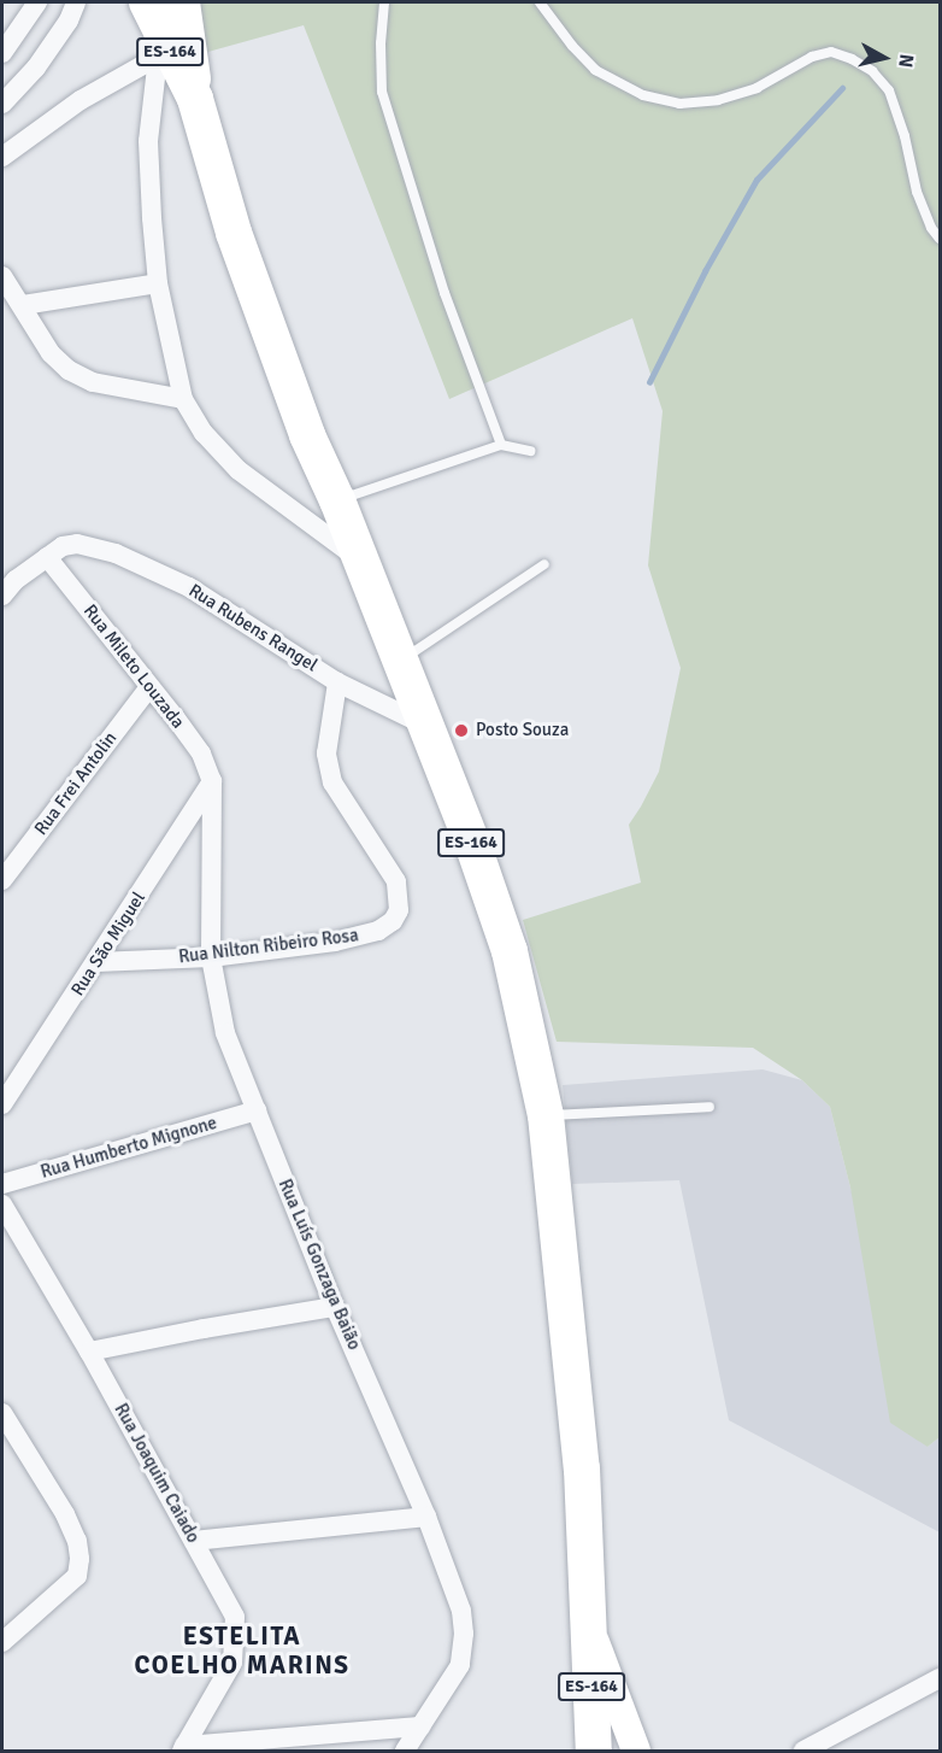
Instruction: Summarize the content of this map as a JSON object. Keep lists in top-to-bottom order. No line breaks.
{"streets":{"highway":["ES-164"],"street":["Rua Rubens Rangel","Rua Mileto Louzada","Rua Frei Antolin","Rua São Miguel","Rua Nilton Ribeiro Rosa","Rua Humberto Mignone","Rua Luís Gonzaga Baião","Rua Joaquim Caiado"]},"crossings":[["ES-164","Rua Rubens Rangel"],["Rua Rubens Rangel","Rua Mileto Louzada"],["Rua Rubens Rangel","Rua Nilton Ribeiro Rosa"],["Rua Mileto Louzada","Rua Frei Antolin"],["Rua Mileto Louzada","Rua São Miguel"],["Rua Mileto Louzada","Rua Luís Gonzaga Baião"],["Rua São Miguel","Rua Nilton Ribeiro Rosa"],["Rua São Miguel","Rua Luís Gonzaga Baião"],["Rua Nilton Ribeiro Rosa","Rua Luís Gonzaga Baião"],["Rua Humberto Mignone","Rua Luís Gonzaga Baião"]],"districts":["ESTELITA COELHO MARINS"],"places":["Posto Souza"],"north":"right"}
